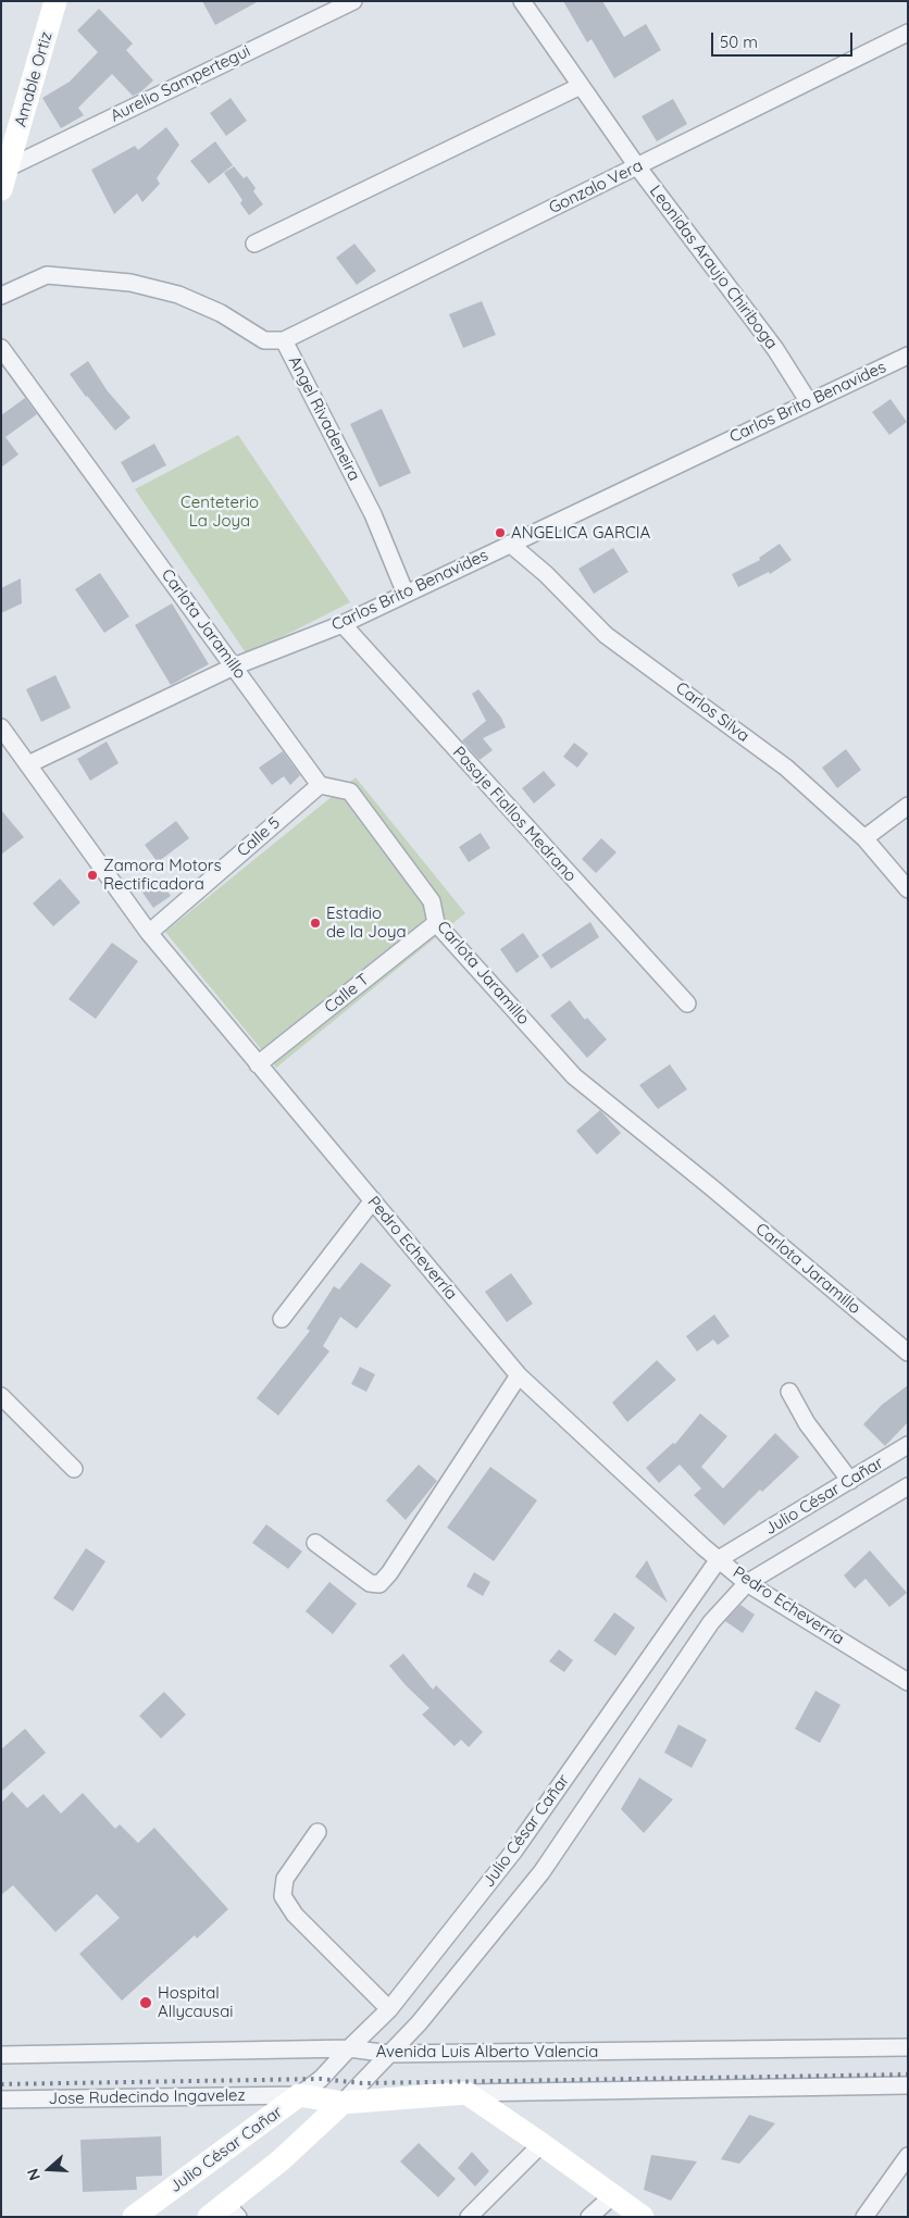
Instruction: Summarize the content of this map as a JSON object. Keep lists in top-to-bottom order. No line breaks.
{"streets":{"street":["Amable Ortiz","Aurelio Sampertegui","Gonzalo Vera","Leonidas Araujo Chiriboga","Carlos Brito Benavides","Angel Rivadeneira","Carlota Jaramillo","Carlos Silva","Pasaje Fiallos Medrano","Calle 5","Calle T","Pedro Echeverría","Julio César Cañar","Avenida Luis Alberto Valencia","Jose Rudecindo Ingavelez"]},"crossings":[["Amable Ortiz","Aurelio Sampertegui"],["Gonzalo Vera","Leonidas Araujo Chiriboga"],["Gonzalo Vera","Angel Rivadeneira"],["Leonidas Araujo Chiriboga","Carlos Brito Benavides"],["Carlos Brito Benavides","Angel Rivadeneira"],["Carlos Brito Benavides","Carlota Jaramillo"],["Carlos Brito Benavides","Carlos Silva"],["Carlos Brito Benavides","Pasaje Fiallos Medrano"],["Carlos Brito Benavides","Pedro Echeverría"],["Carlota Jaramillo","Calle 5"],["Carlota Jaramillo","Calle T"],["Calle 5","Pedro Echeverría"],["Calle T","Pedro Echeverría"],["Pedro Echeverría","Julio César Cañar"],["Julio César Cañar","Avenida Luis Alberto Valencia"],["Julio César Cañar","Jose Rudecindo Ingavelez"]],"parks":["Centeterio La Joya"],"places":["ANGELICA GARCIA","Zamora Motors Rectificadora","Estadio de la Joya","Hospital Allycausai"],"scale_bar":"50 m","north":"left"}
